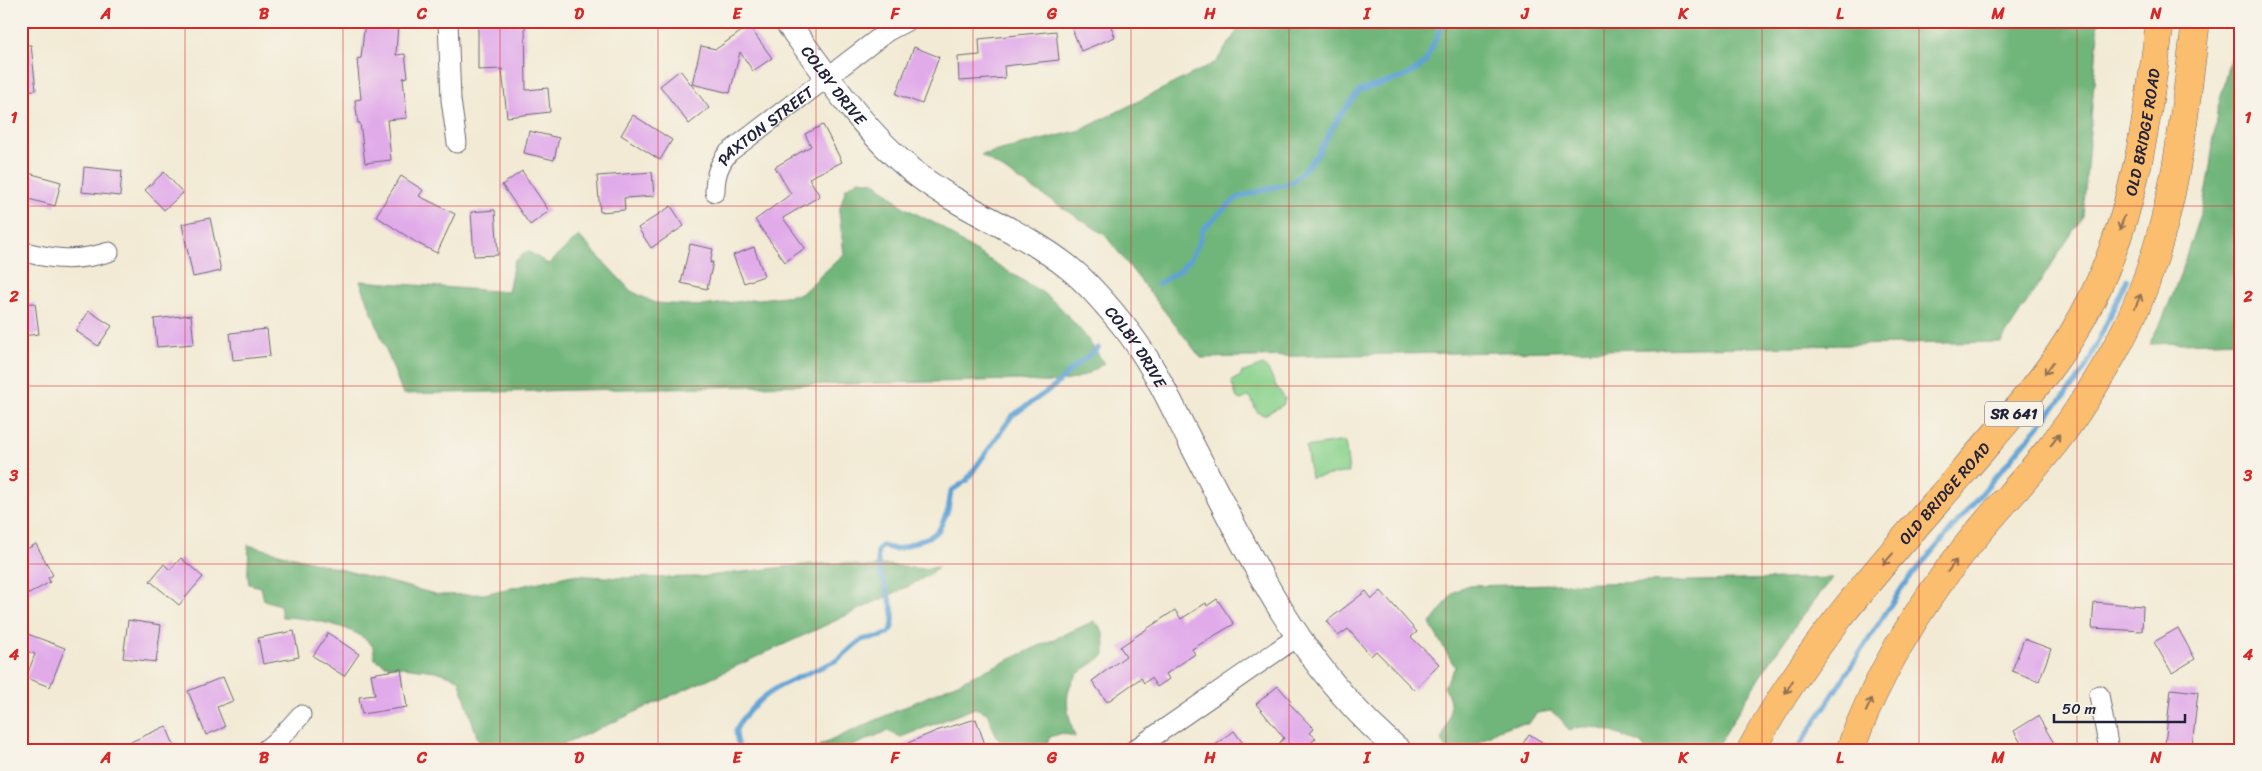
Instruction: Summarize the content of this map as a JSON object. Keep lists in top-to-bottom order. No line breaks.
{"streets":{"main road":["OLD BRIDGE ROAD","SR 641"],"street":["COLBY DRIVE","PAXTON STREET"]},"crossings":[["COLBY DRIVE","PAXTON STREET"]],"scale_bar":"50 m","grid":{"columns":["A","B","C","D","E","F","G","H","I","J","K","L","M","N"],"rows":["1","2","3","4"]}}
